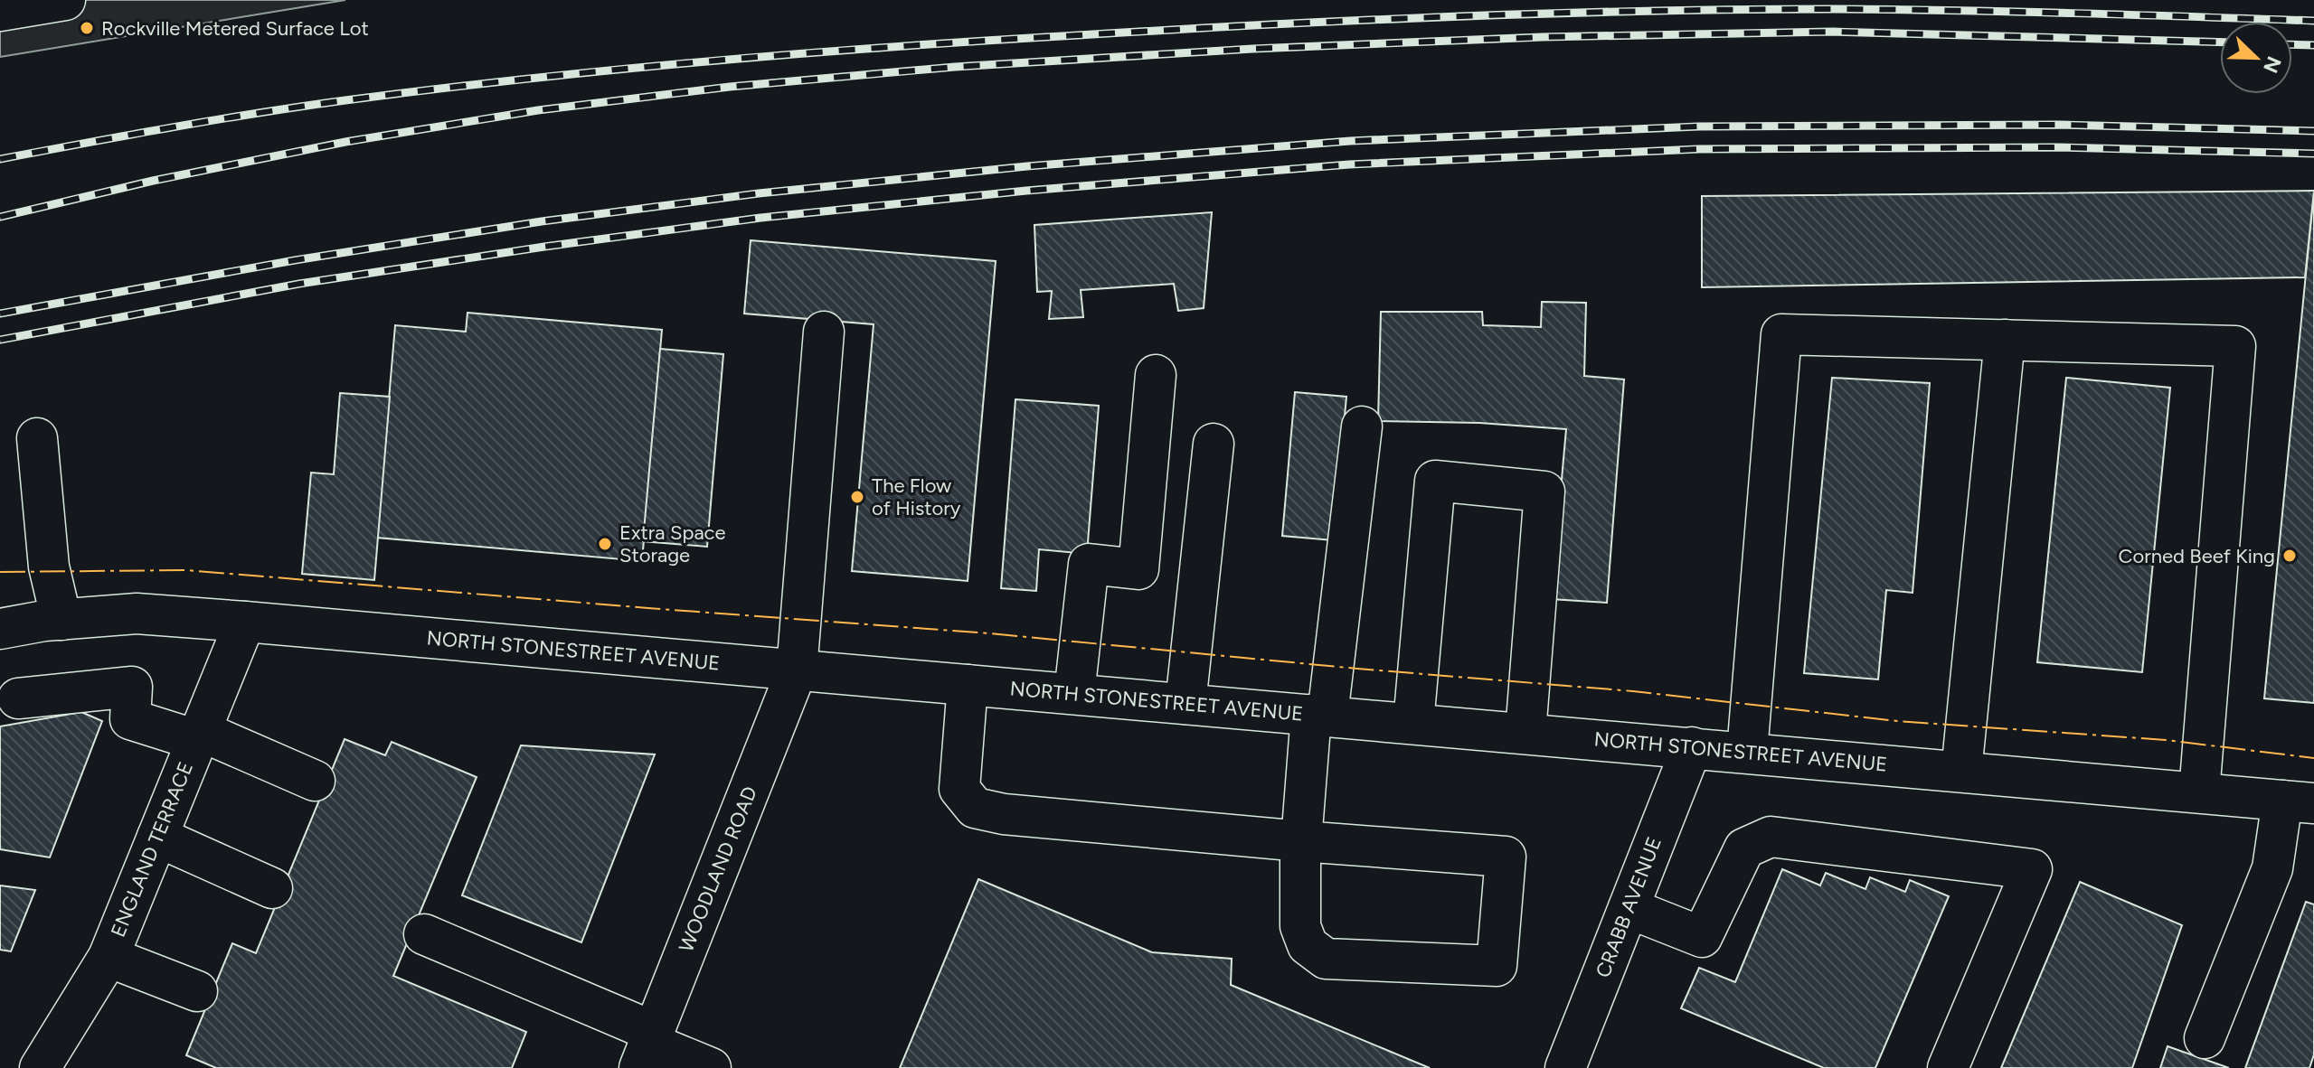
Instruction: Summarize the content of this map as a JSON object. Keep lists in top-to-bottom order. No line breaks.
{"streets":{"street":["NORTH STONESTREET AVENUE","ENGLAND TERRACE","WOODLAND ROAD","CRABB AVENUE"]},"crossings":[["NORTH STONESTREET AVENUE","ENGLAND TERRACE"],["NORTH STONESTREET AVENUE","WOODLAND ROAD"],["NORTH STONESTREET AVENUE","CRABB AVENUE"]],"places":["Rockville Metered Surface Lot","The Flow of History","Extra Space Storage","Corned Beef King"],"north":"bottom right"}
